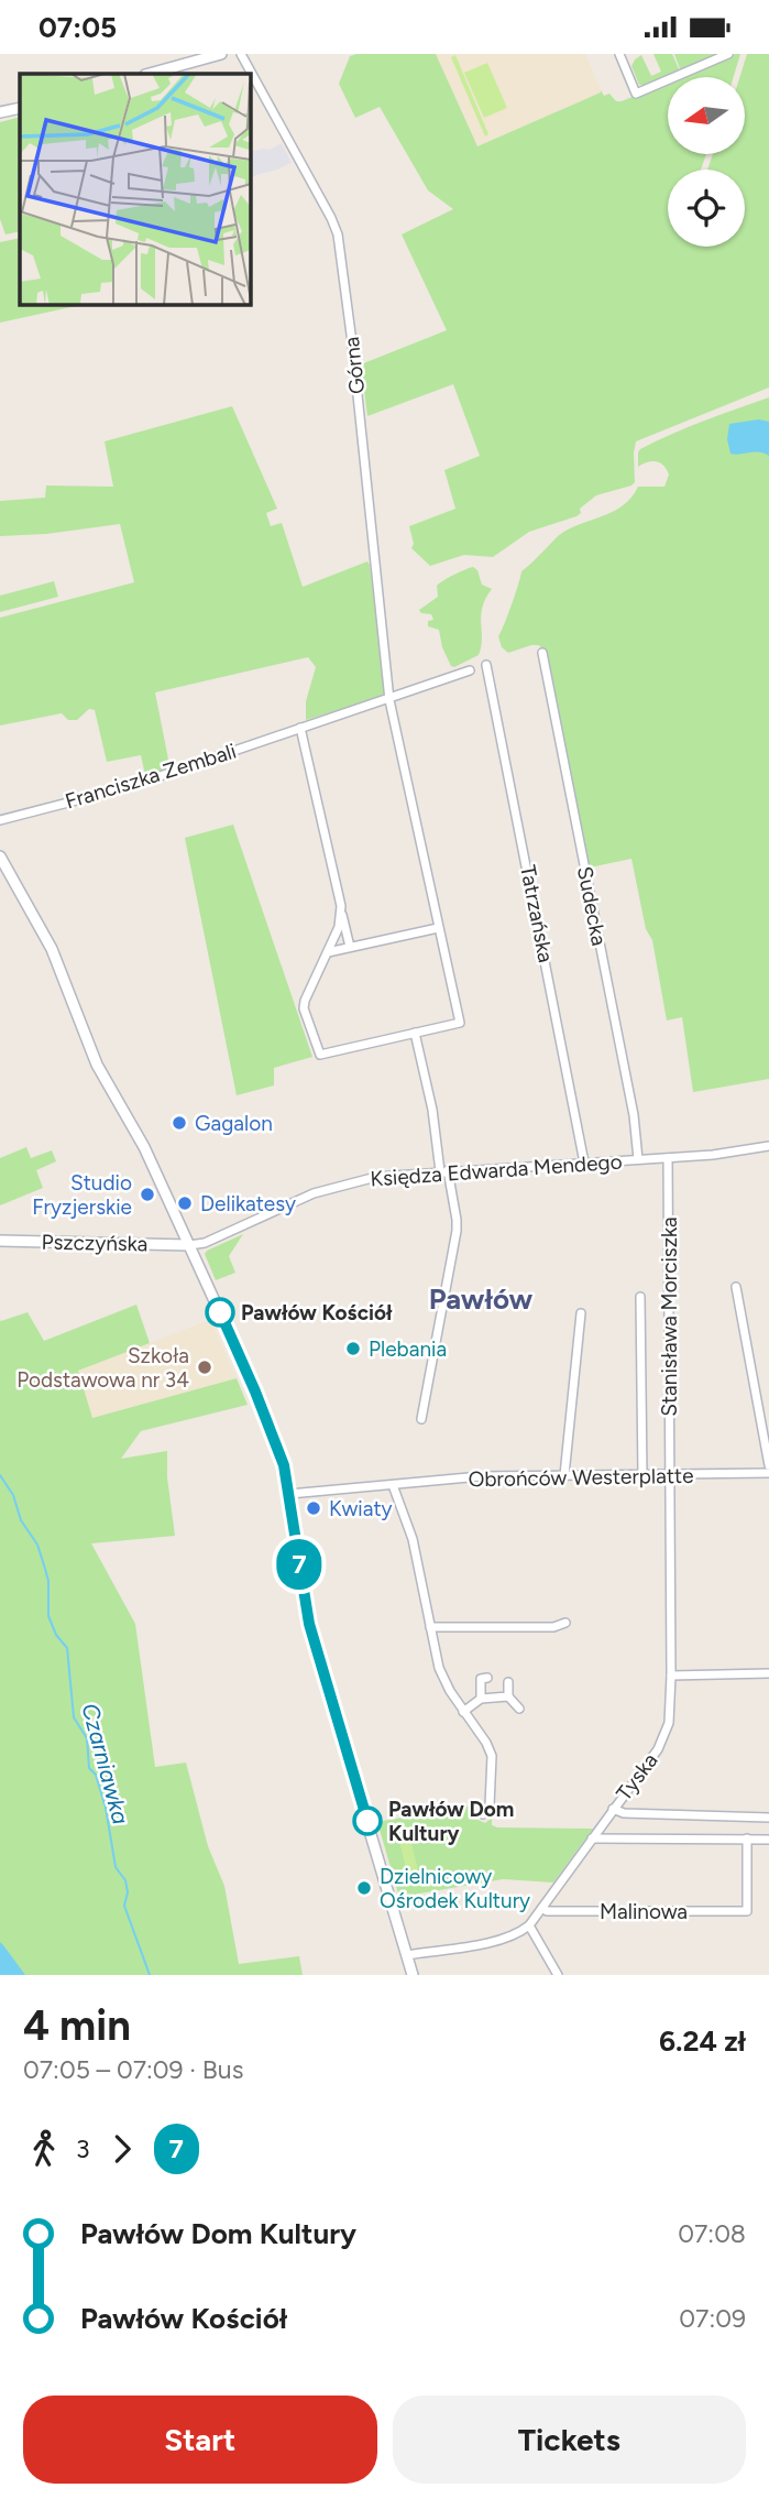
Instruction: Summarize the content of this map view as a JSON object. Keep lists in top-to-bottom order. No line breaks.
{"streets":{"street":["Górna","Franciszka Zembali","Sudecka","Tatrzańska","Księdza Edwarda Mendego","Pszczyńska","Stanisława Morciszka","Obrońców Westerplatte","Tyska","Malinowa"]},"crossings":[["Górna","Franciszka Zembali"],["Sudecka","Księdza Edwarda Mendego"],["Tatrzańska","Księdza Edwarda Mendego"],["Księdza Edwarda Mendego","Pszczyńska"],["Księdza Edwarda Mendego","Stanisława Morciszka"],["Stanisława Morciszka","Obrońców Westerplatte"],["Stanisława Morciszka","Tyska"],["Obrońców Westerplatte","Tyska"],["Tyska","Malinowa"]],"districts":["Pawłów"],"water":["Czarniawka"],"places":["Gagalon","Studio Fryzjerskie","Delikatesy","Pawłów Kościół","Plebania","Szkoła Podstawowa nr 34","Kwiaty","Pawłów Dom Kultury","Dzielnicowy Ośrodek Kultury"],"lines":["bus line 7"],"north":"left","page":{"status":"07:05","on_map":"7","heading":["4 min","07:05 – 07:09 · Bus","6.24 zł"],"legs":["3","7"],"list":[{"name":"Pawłów Dom Kultury","value":"07:08"},{"name":"Pawłów Kościół","value":"07:09"}],"buttons":["Start","Tickets"]}}
